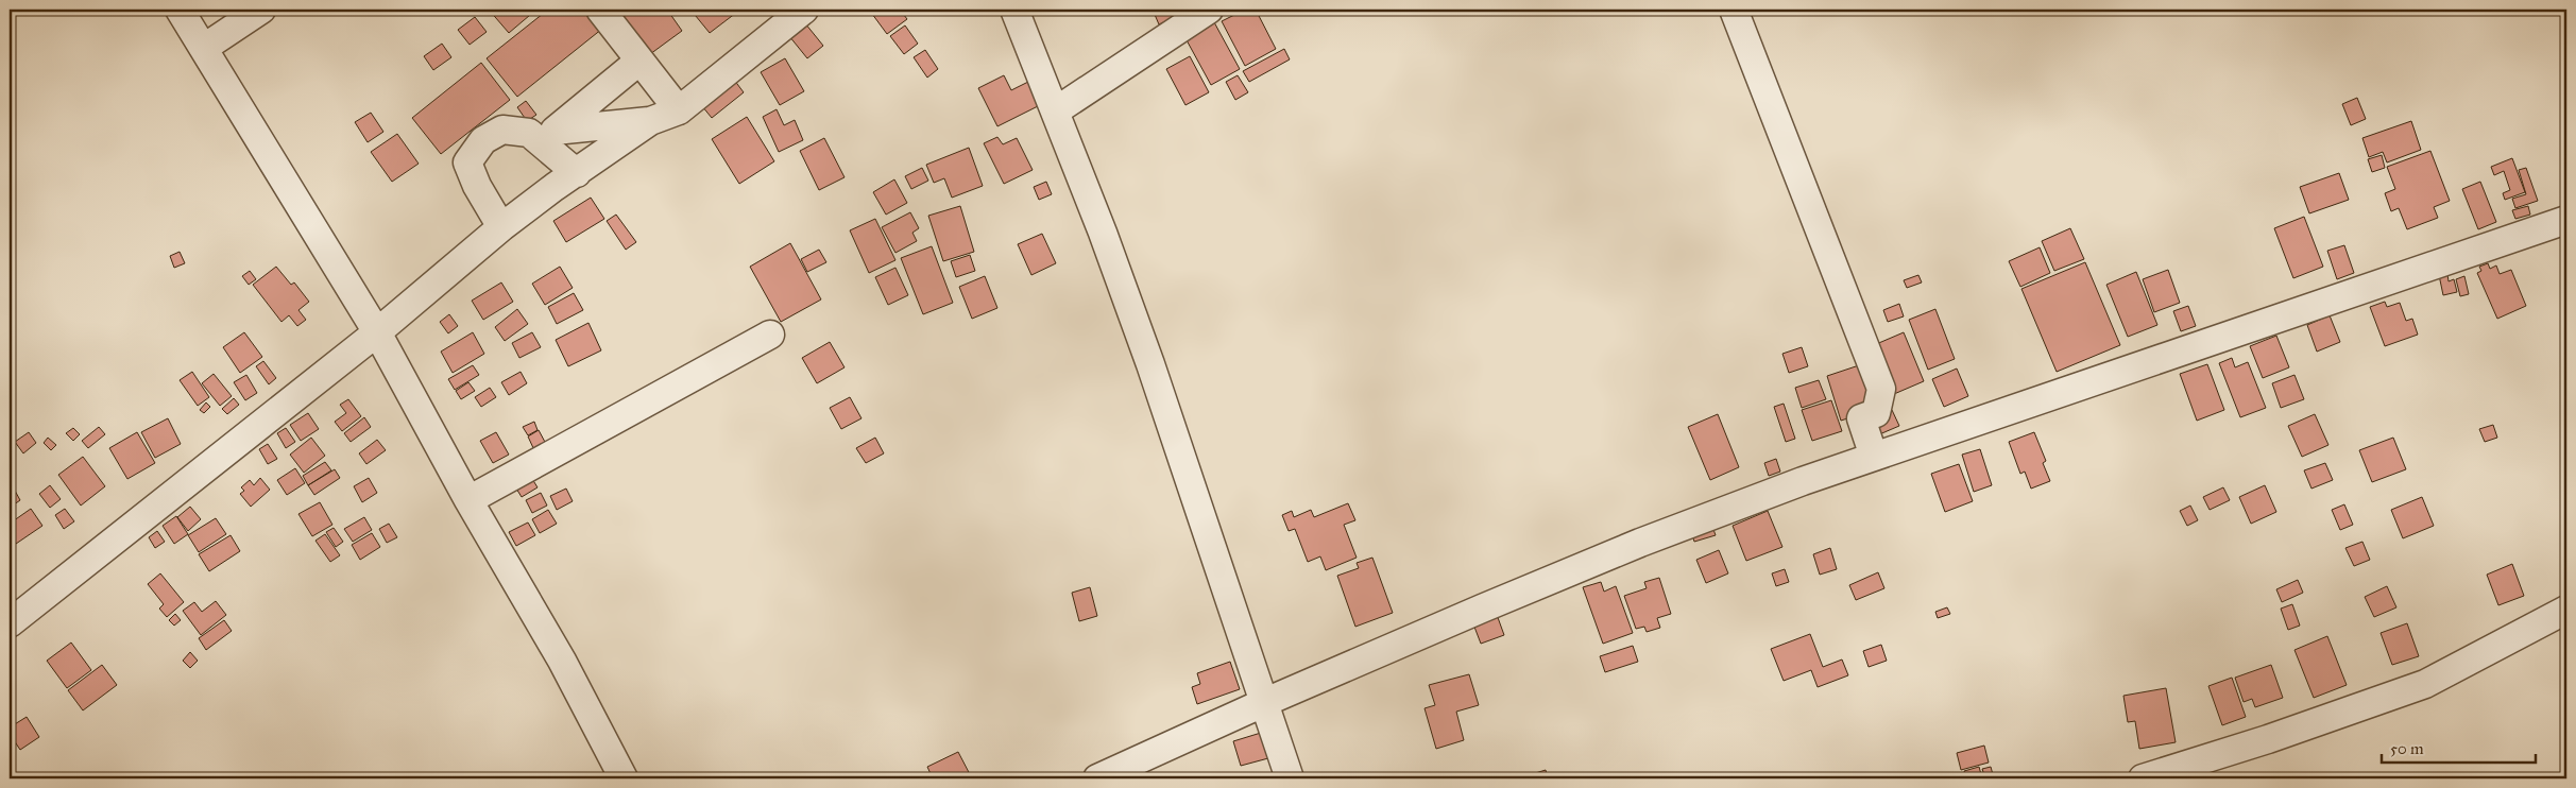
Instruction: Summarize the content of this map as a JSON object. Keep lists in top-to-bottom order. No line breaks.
{"scale_bar":"50 m"}
